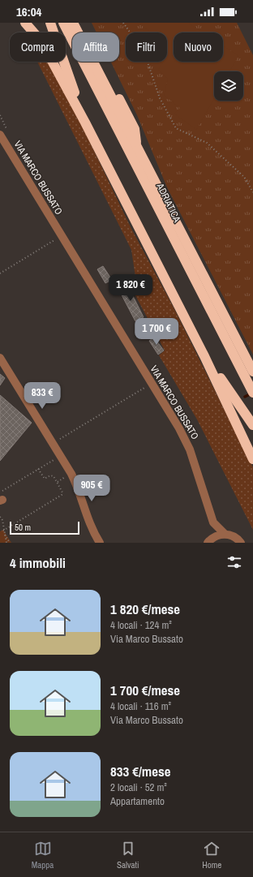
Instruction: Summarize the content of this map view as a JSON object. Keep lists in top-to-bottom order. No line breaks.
{"streets":{"highway":["ADRIATICA"],"street":["VIA MARCO BUSSATO"]},"scale_bar":"50 m","page":{"status":"16:04","chip":["Compra","Affitta","Filtri","Nuovo"],"price":["1 820 €","1 700 €","833 €","905 €"],"scale":"50 m","heading":"4 immobili","list":[{"name":"1 820 €/mese","note":"4 locali · 124 m² · Via Marco Bussato"},{"name":"1 700 €/mese","note":"4 locali · 116 m² · Via Marco Bussato"},{"name":"833 €/mese","note":"2 locali · 52 m² · Appartamento"}],"tabs":["Mappa","Salvati","Home"]}}
